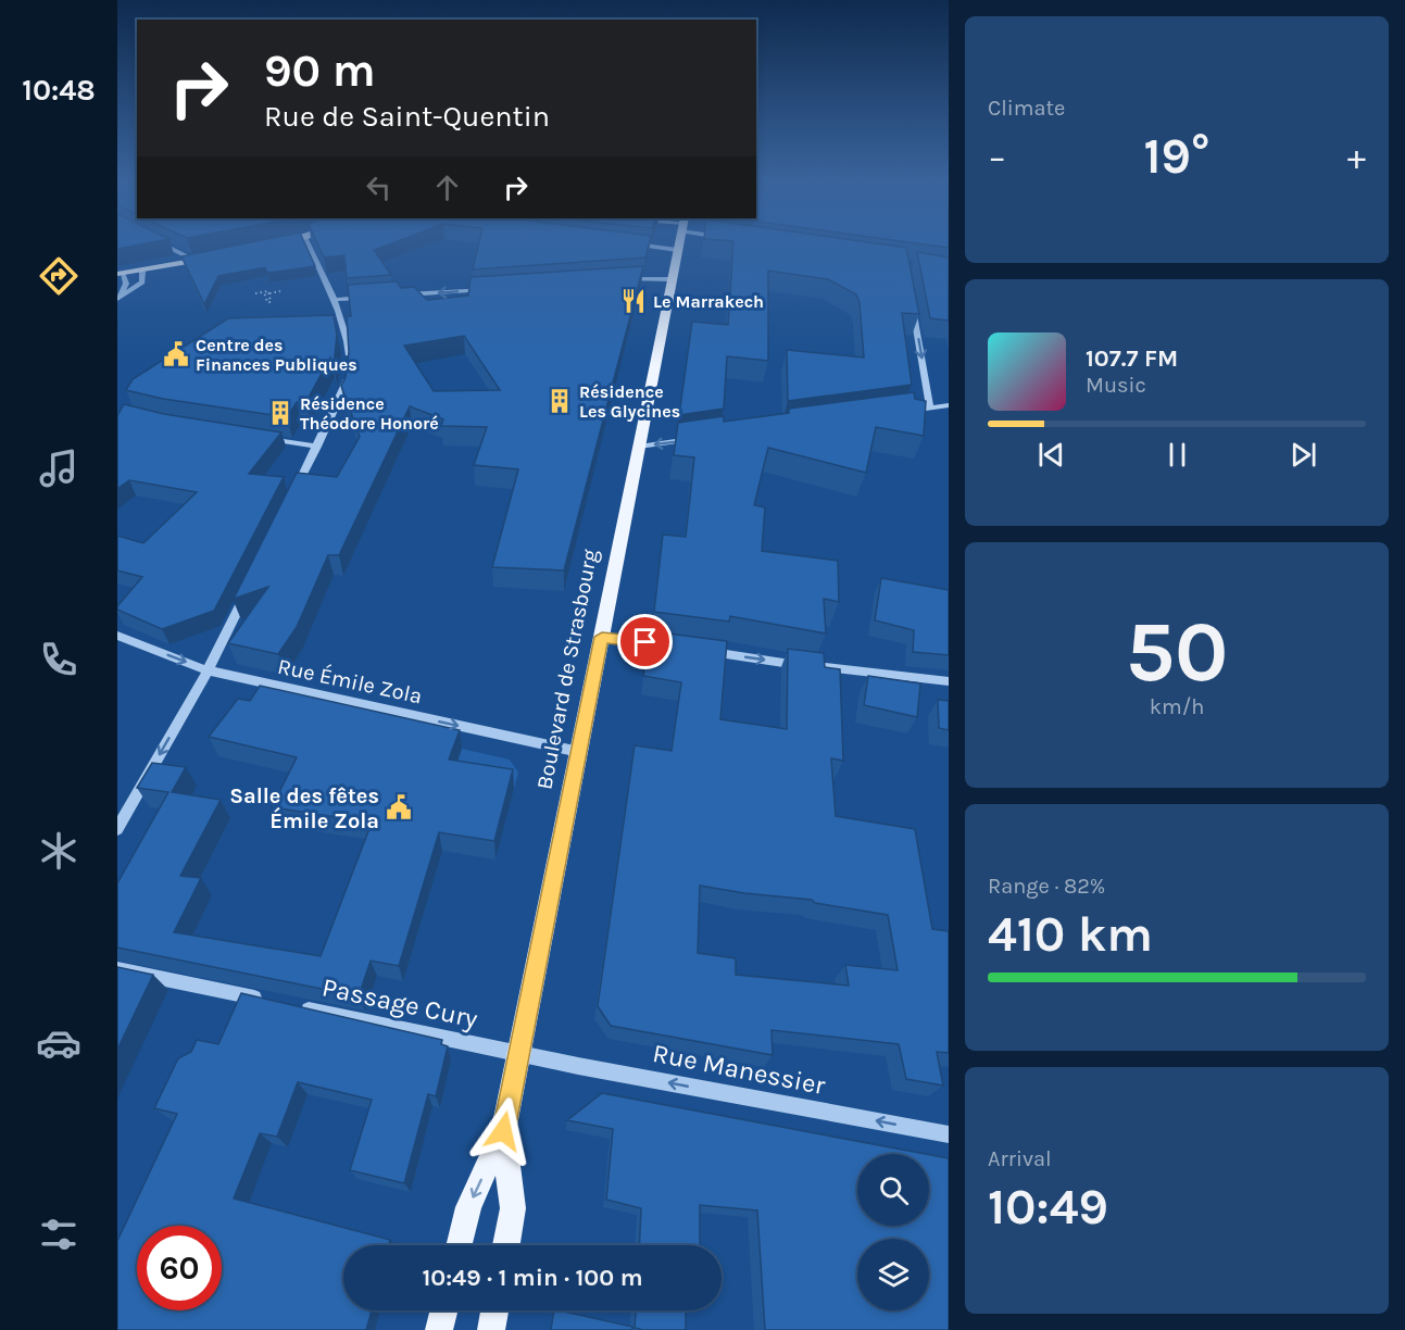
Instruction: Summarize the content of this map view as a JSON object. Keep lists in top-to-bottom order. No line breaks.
{"streets":{"main road":["Boulevard de Strasbourg"],"street":["Rue Émile Zola","Passage Cury","Rue Manessier"]},"crossings":[["Boulevard de Strasbourg","Rue Émile Zola"],["Boulevard de Strasbourg","Passage Cury"],["Boulevard de Strasbourg","Rue Manessier"],["Passage Cury","Rue Manessier"]],"one_way":["Rue Émile Zola","Rue Manessier"],"places":{"restaurant":["Le Marrakech"],"public building":["Centre des Finances Publiques","Salle des fêtes Émile Zola"],"building":["Résidence Les Glycines","Résidence Théodore Honoré"]},"page":{"tabs":"10:48","tile":["Climate",["50","km/h"],["Range · 82%","410 km"],["Arrival","10:49"]],"turn":["90 m","Rue de Saint-Quentin"],"heat":["−","19°","+"],"song":["107.7 FM","Music"],"limit":"60","trip":"10:49 · 1 min · 100 m"}}
